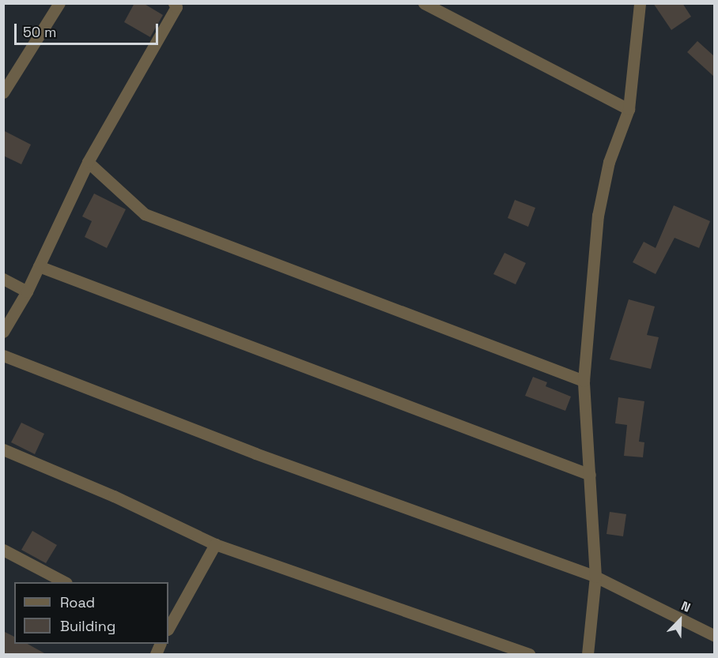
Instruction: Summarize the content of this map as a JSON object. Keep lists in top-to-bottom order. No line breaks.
{"legend":["Road","Building"],"scale_bar":"50 m","north":"top right"}
